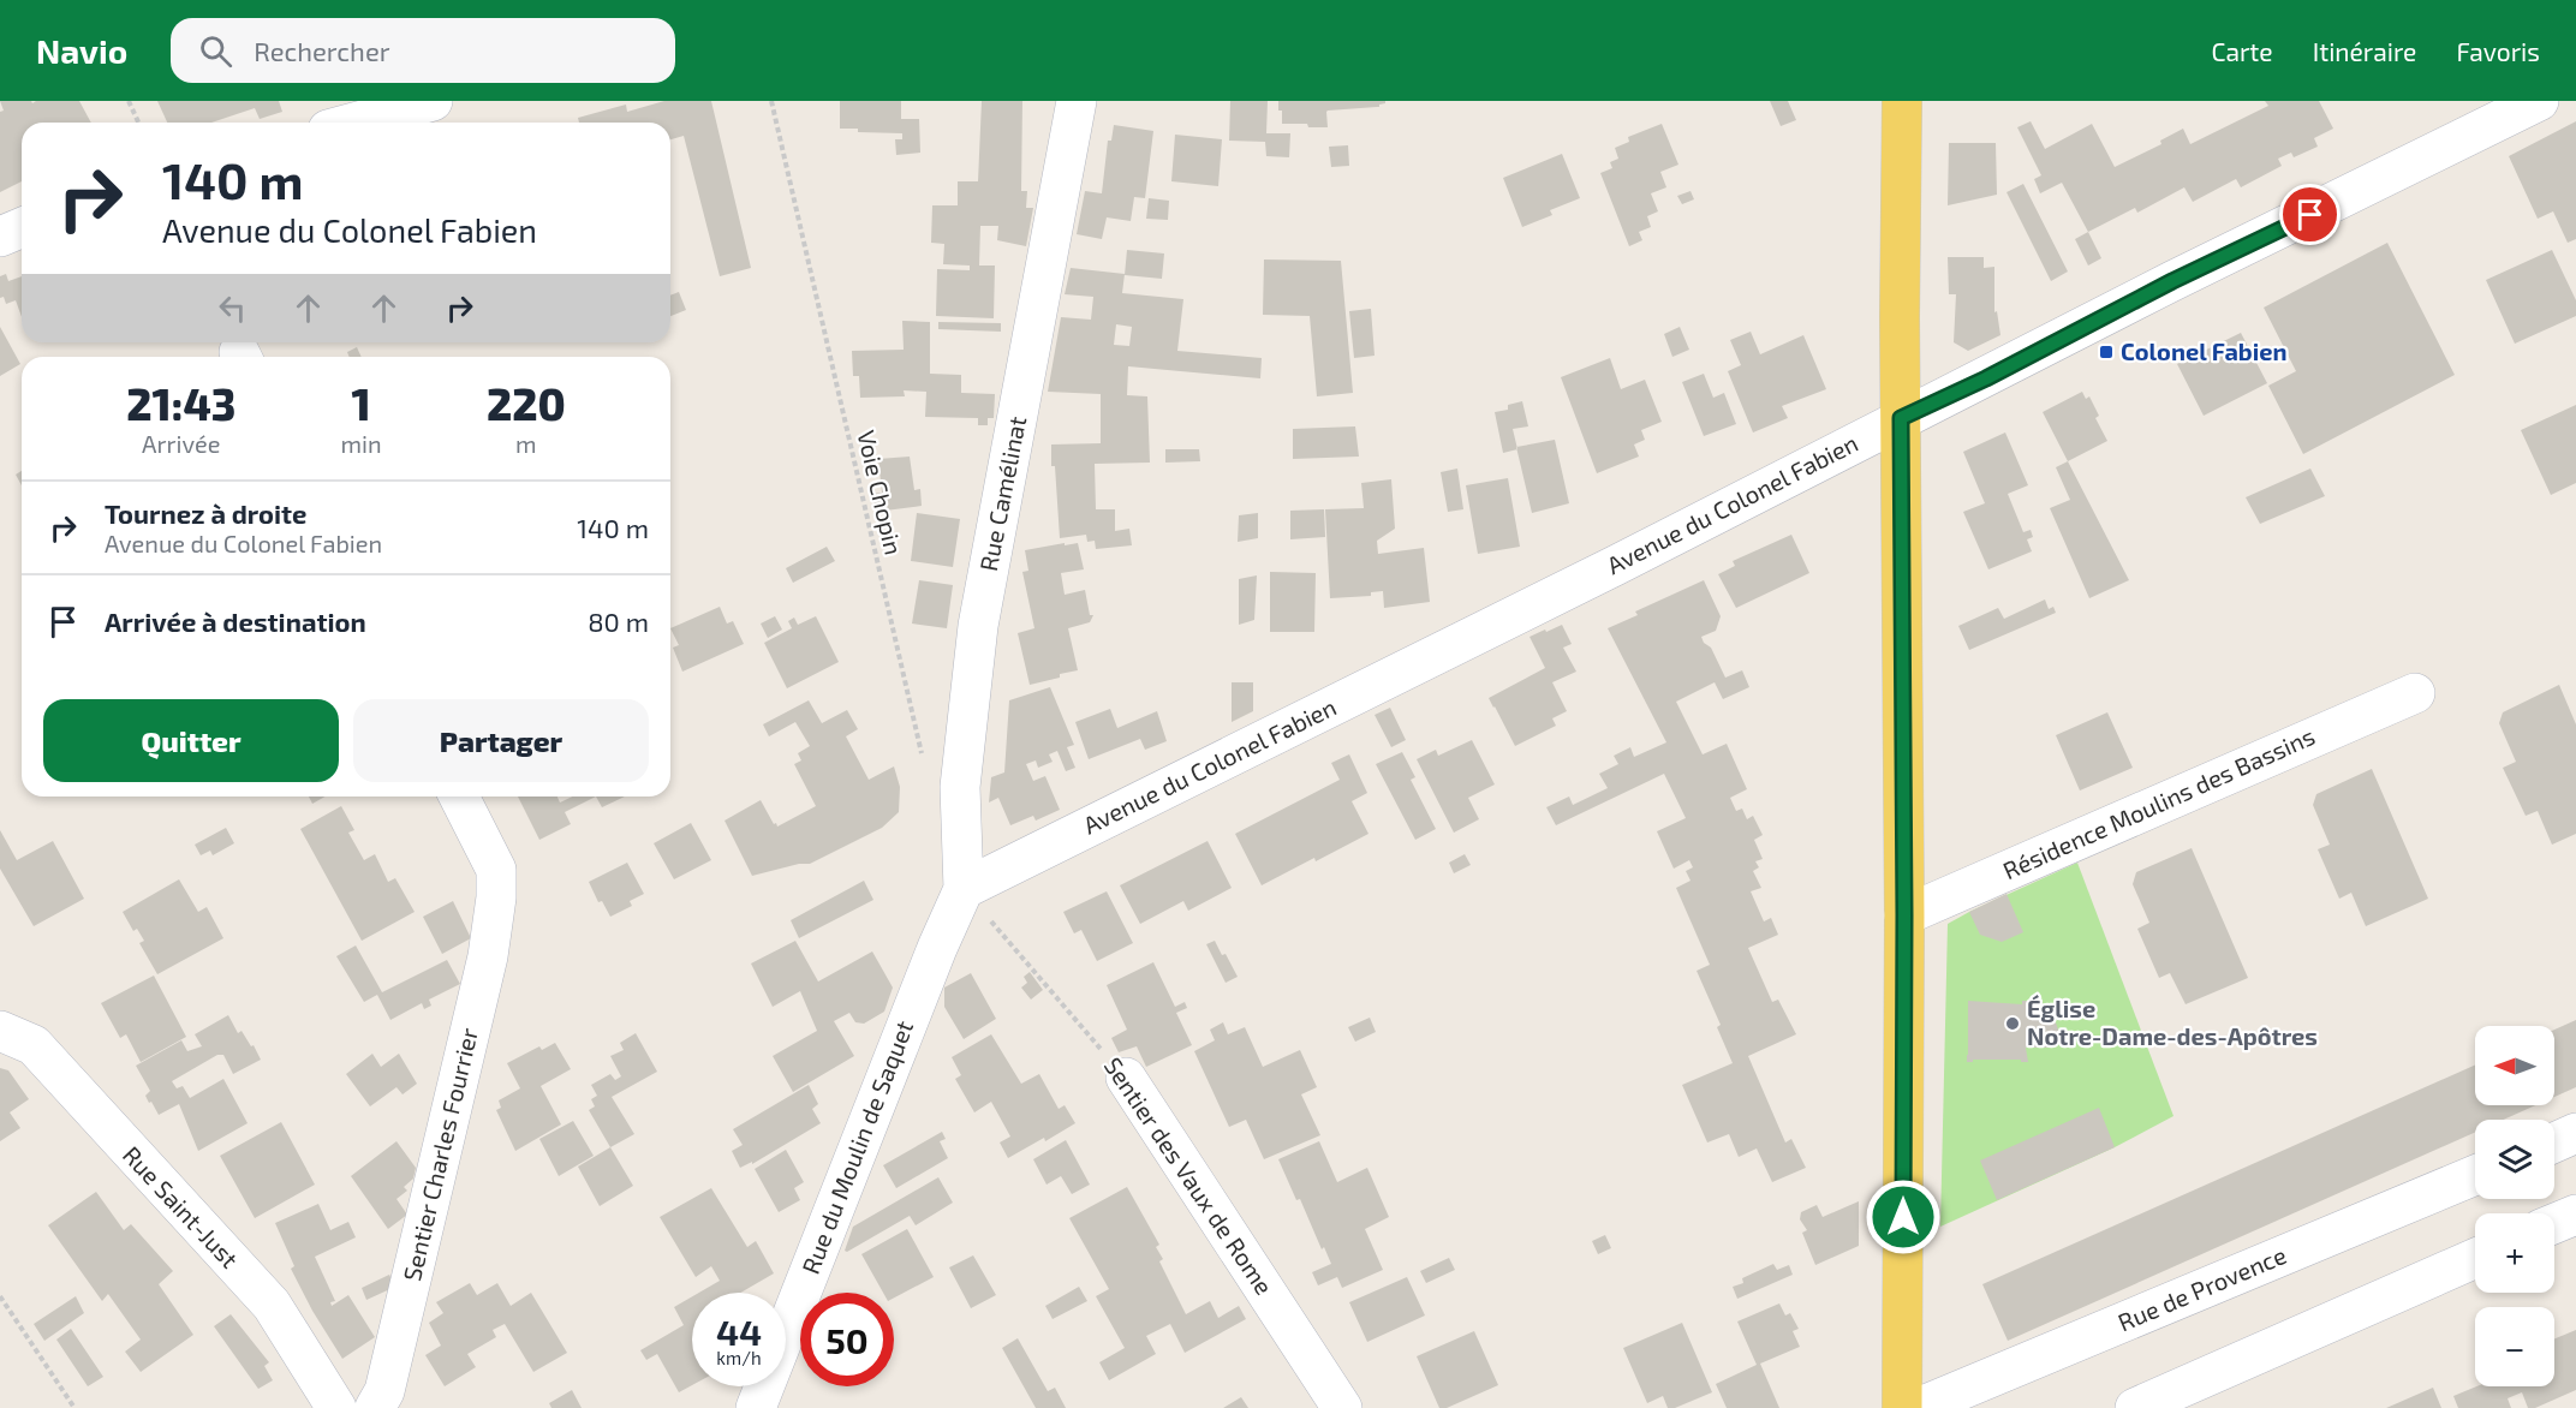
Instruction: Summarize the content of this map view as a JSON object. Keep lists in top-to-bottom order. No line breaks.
{"streets":{"street":["Rue Camélinat","Avenue du Colonel Fabien","Résidence Moulins des Bassins","Rue du Moulin de Saquet","Sentier Charles Fourrier","Sentier des Vaux de Rome","Rue Saint-Just","Rue de Provence"],"path":["Voie Chopin"]},"crossings":[["Rue Camélinat","Avenue du Colonel Fabien"],["Rue Camélinat","Rue du Moulin de Saquet"],["Rue Camélinat","Sentier des Vaux de Rome"],["Avenue du Colonel Fabien","Rue du Moulin de Saquet"],["Avenue du Colonel Fabien","Sentier des Vaux de Rome"],["Rue du Moulin de Saquet","Sentier des Vaux de Rome"]],"places":{"transit":["Colonel Fabien"],"other":["Église Notre-Dame-des-Apôtres"]},"north":"left","page":{"header":"Navio","search":"Rechercher","nav":["Carte","Itinéraire","Favoris"],"turn":["140 m","Avenue du Colonel Fabien"],"eta":["21:43","Arrivée","1","min","220","m"],"list":[{"name":"Tournez à droite","note":"Avenue du Colonel Fabien","value":"140 m"},{"name":"Arrivée à destination","value":"80 m"}],"buttons":["Quitter","Partager"],"map_buttons":["+","−"],"speed":"44 km/h","limit":"50"}}
